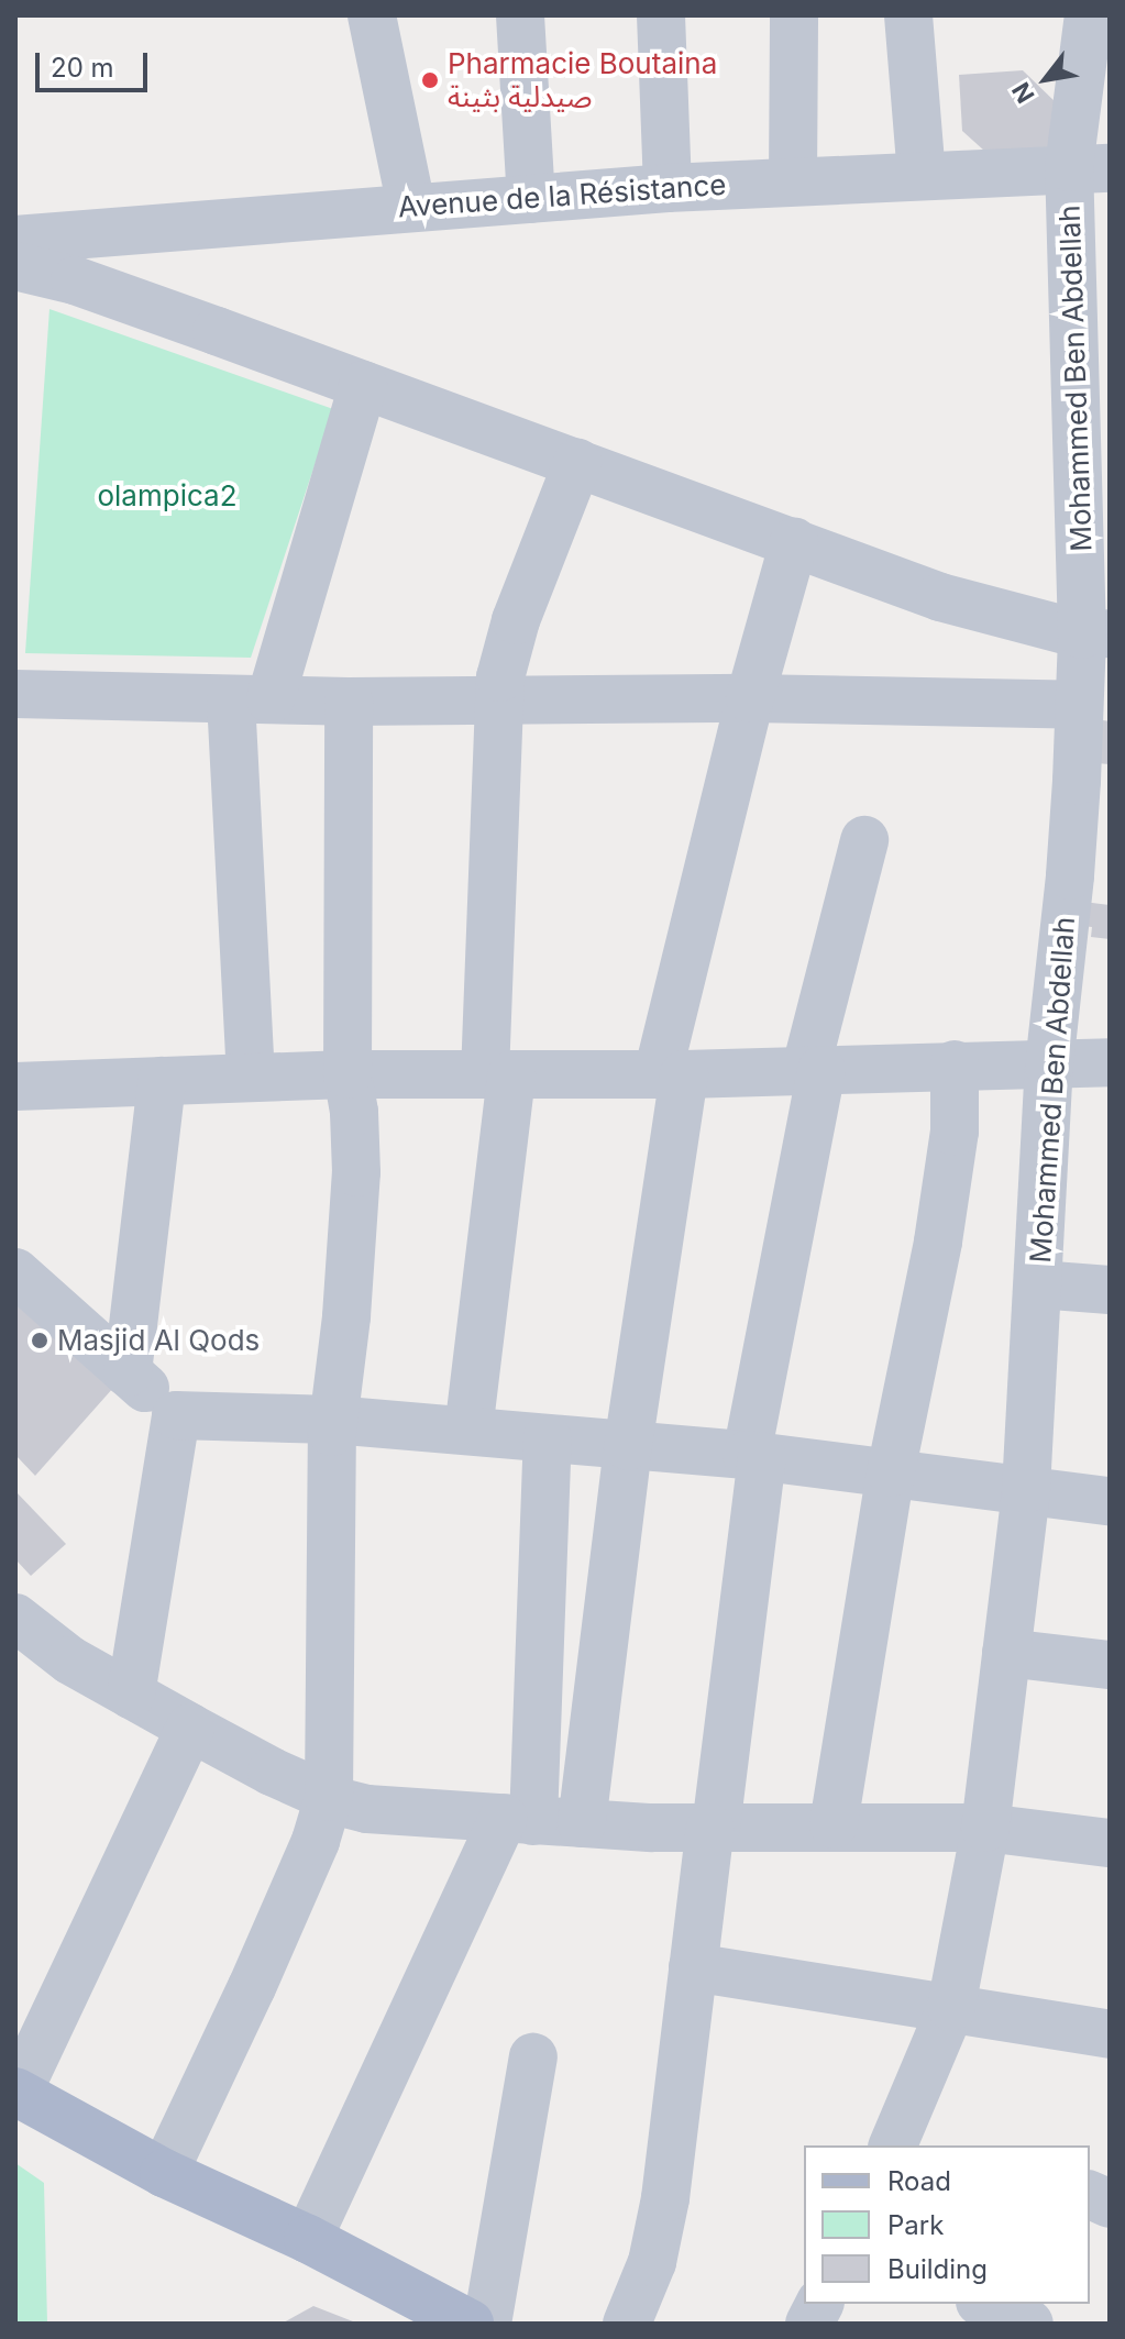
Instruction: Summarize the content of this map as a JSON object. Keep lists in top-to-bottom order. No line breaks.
{"streets":{"street":["Avenue de la Résistance","Mohammed Ben Abdellah"]},"crossings":[["Avenue de la Résistance","Mohammed Ben Abdellah"]],"parks":["olampica2"],"places":["Pharmacie Boutaina صيدلية بثينة","Masjid Al Qods"],"legend":["Road","Park","Building"],"scale_bar":"20 m","north":"bottom left"}
